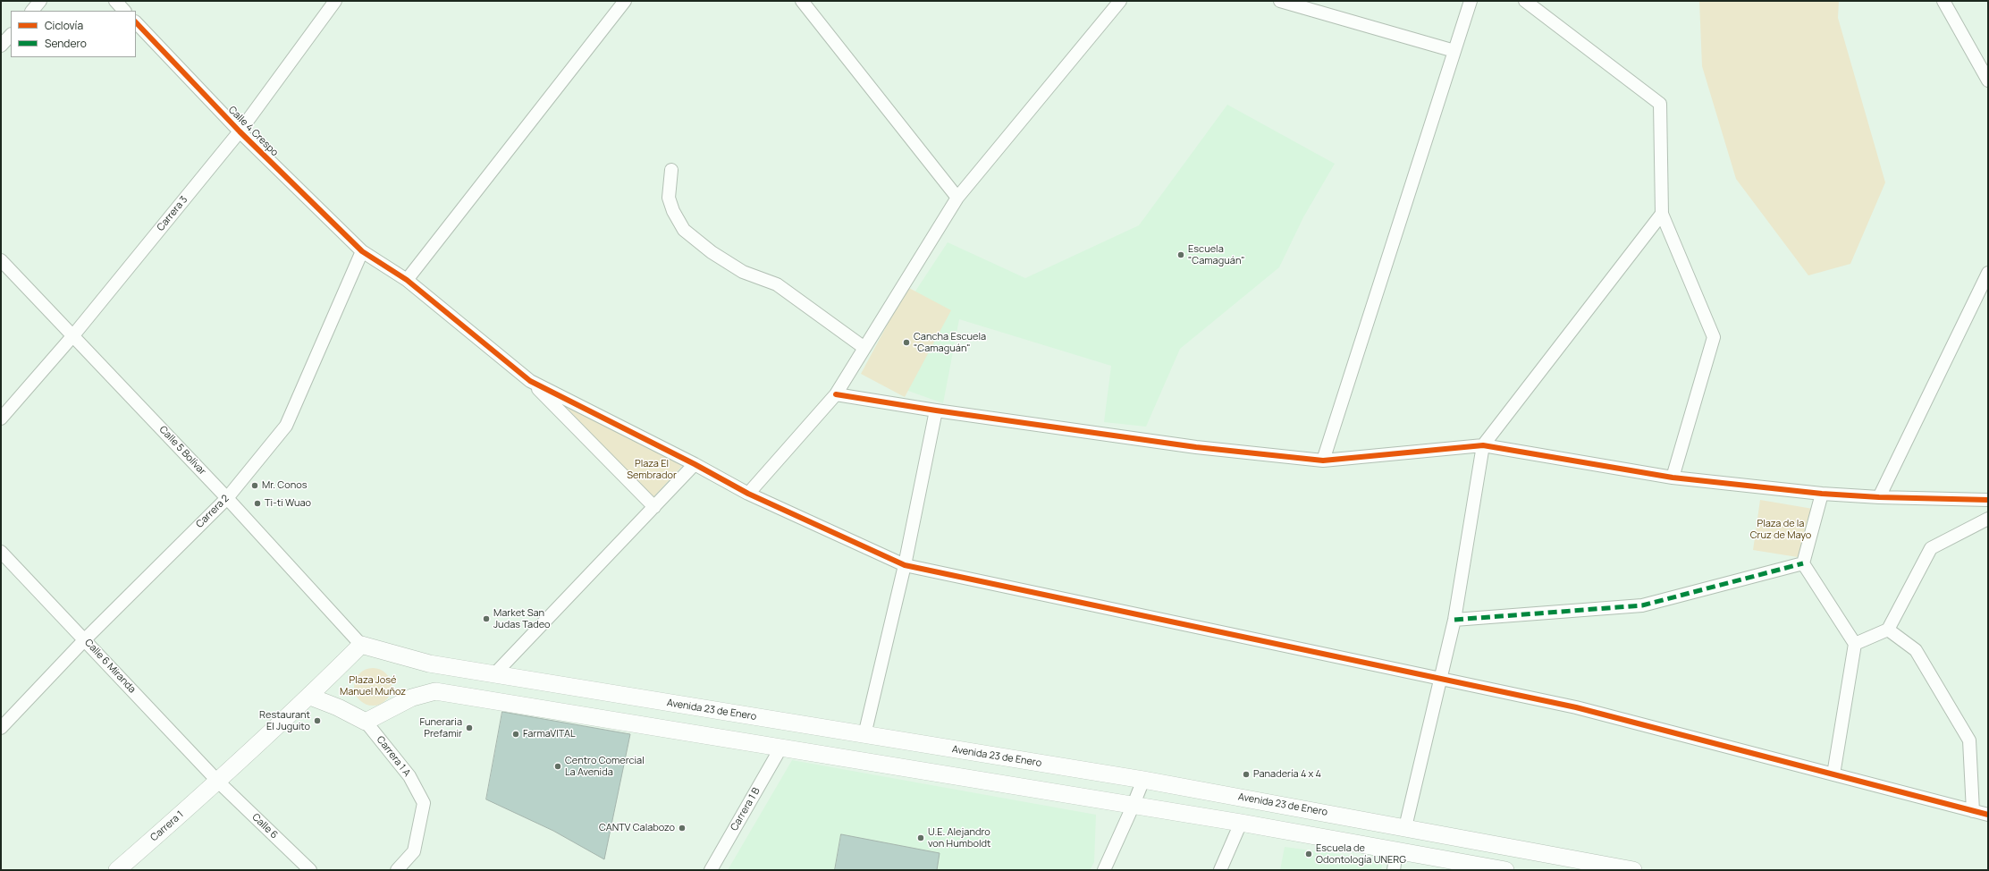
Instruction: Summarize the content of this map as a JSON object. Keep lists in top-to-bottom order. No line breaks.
{"streets":{"main road":["Avenida 23 de Enero","Carrera 1"],"street":["Calle 4 Crespo","Carrera 3","Calle 5 Bolívar","Carrera 2","Calle 6 Miranda","Carrera 1 A","Carrera 1 B","Calle 6"]},"crossings":[["Calle 4 Crespo","Carrera 3"],["Calle 4 Crespo","Carrera 2"],["Carrera 3","Calle 5 Bolívar"],["Calle 5 Bolívar","Carrera 2"],["Calle 5 Bolívar","Avenida 23 de Enero"],["Calle 5 Bolívar","Carrera 1"],["Carrera 2","Calle 6 Miranda"],["Calle 6 Miranda","Carrera 1"],["Calle 6 Miranda","Calle 6"],["Avenida 23 de Enero","Carrera 1"],["Carrera 1","Calle 6"]],"parks":["Plaza El Sembrador","Plaza de la Cruz de Mayo","Plaza José Manuel Muñoz"],"places":["Escuela \"Camaguán\"","Cancha Escuela \"Camaguán\"","Mr. Conos","Ti-ti Wuao","Market San Judas Tadeo","Restaurant El Juguito","Funeraria Prefamir","FarmaVITAL","Centro Comercial La Avenida","Panadería 4 x 4","CANTV Calabozo","U.E. Alejandro von Humboldt","Escuela de Odontología UNERG"],"legend":["Ciclovía","Sendero"]}
